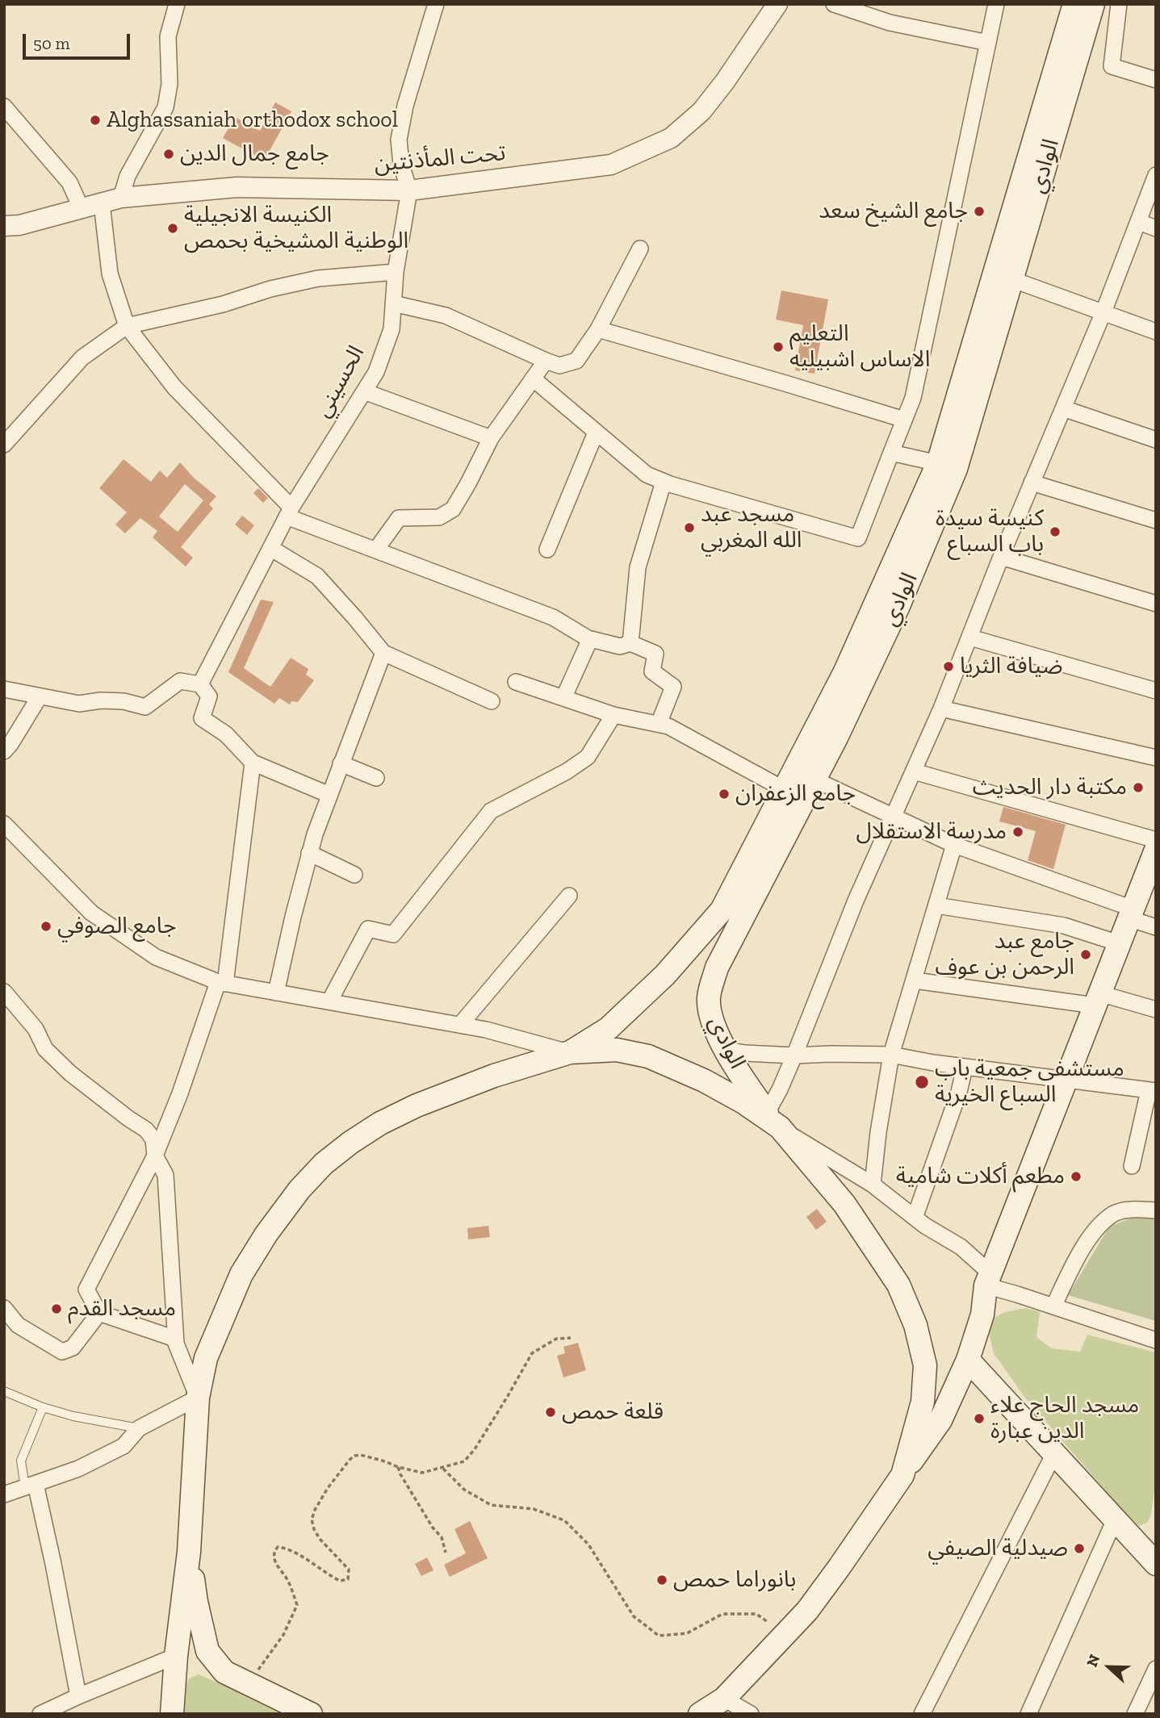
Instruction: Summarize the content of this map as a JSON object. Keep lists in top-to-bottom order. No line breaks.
{"streets":{"main road":["الوادي"],"street":["تحت المأذنتين","الحسيني"]},"crossings":[["تحت المأذنتين","الحسيني"]],"places":["Alghassaniah orthodox school","جامع جمال الدين","جامع الشيخ سعد","الكنيسة الانجيلية الوطنية المشيخية بحمص","التعلیم الاساس اشبیلیه","مسجد عبد الله المغربي","كنيسة سيدة باب السباع","ضيافة الثريا","مكتبة دار الحديث","جامع الزعفران","مدرسة الاستقلال","جامع الصوفي","جامع عبد الرحمن بن عوف","مستشفى جمعية باب السباع الخيرية","مطعم أكلات شامية","مسجد القدم","قلعة حمص","مسجد الحاج علاء الدين عبارة","صيدلية الصيفي","بانوراما حمص"],"scale_bar":"50 m","north":"left"}
